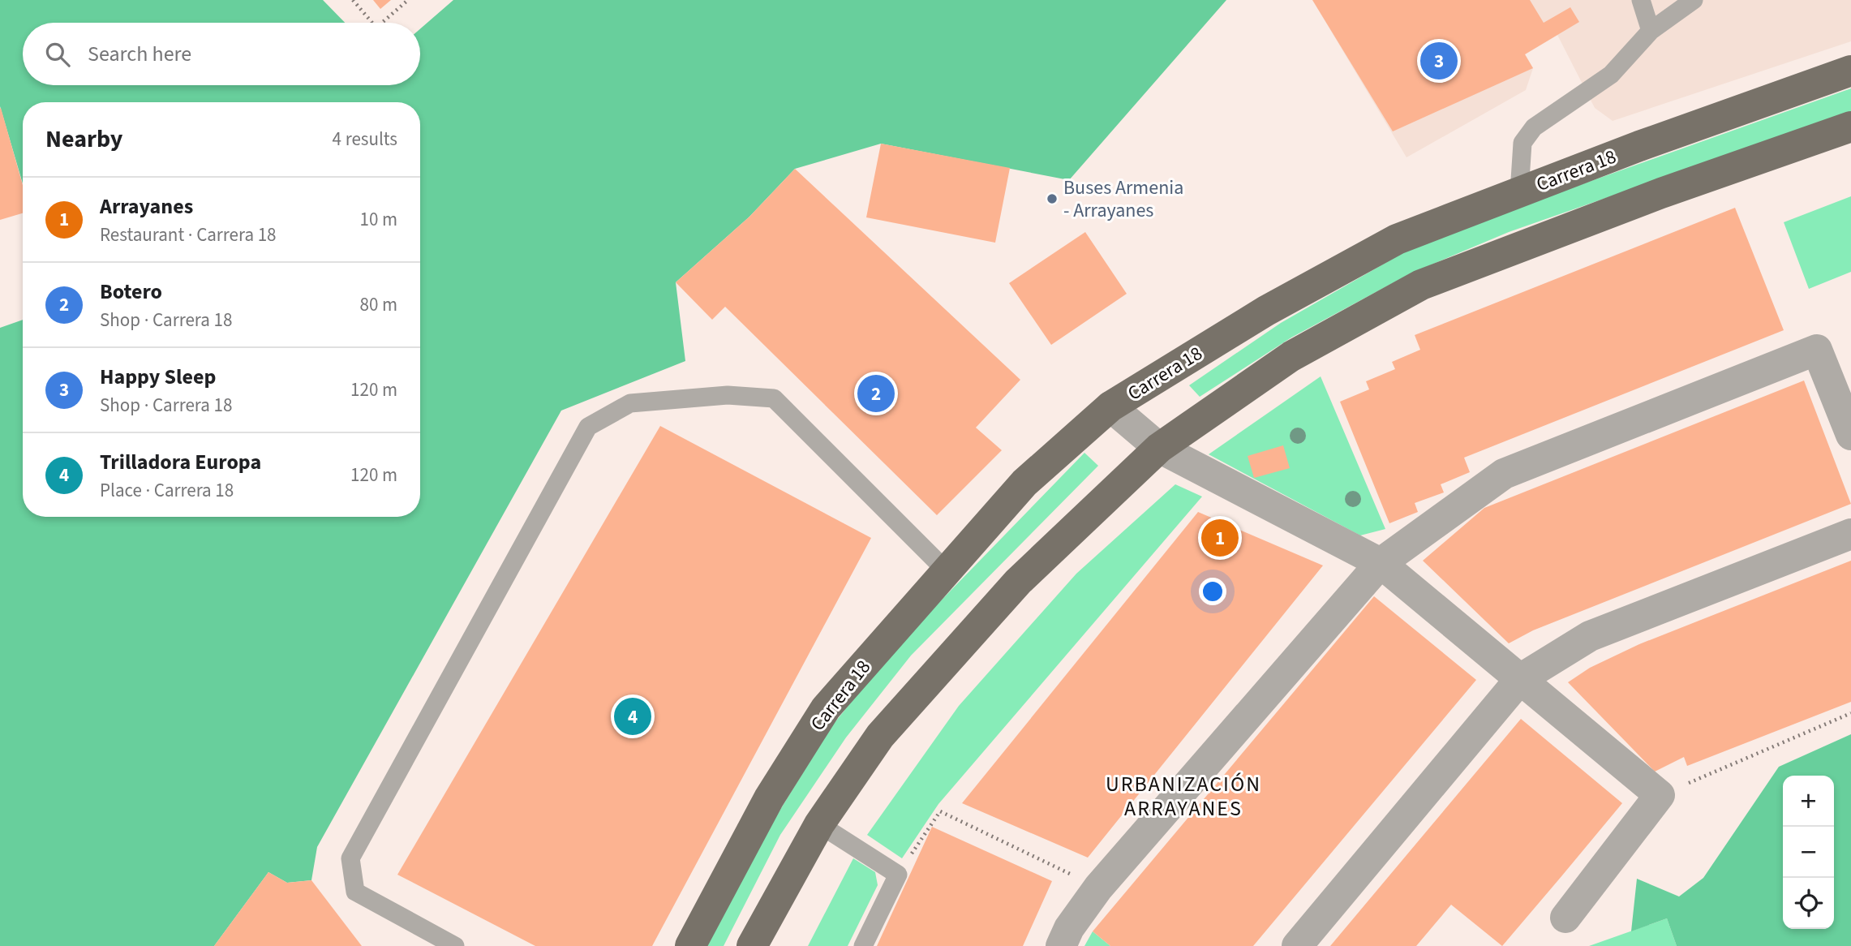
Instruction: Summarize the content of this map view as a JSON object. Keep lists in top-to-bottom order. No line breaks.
{"streets":{"main road":["Carrera 18"]},"districts":["URBANIZACIÓN ARRAYANES"],"places":["Buses Armenia - Arrayanes"],"page":{"search":"Search here","pins":["3","2","1","4"],"heading":["Nearby","4 results"],"list":[{"mark":"1","name":"Arrayanes","note":"Restaurant · Carrera 18","value":"10 m"},{"mark":"2","name":"Botero","note":"Shop · Carrera 18","value":"80 m"},{"mark":"3","name":"Happy Sleep","note":"Shop · Carrera 18","value":"120 m"},{"mark":"4","name":"Trilladora Europa","note":"Place · Carrera 18","value":"120 m"}],"map_buttons":["+","−"]}}
